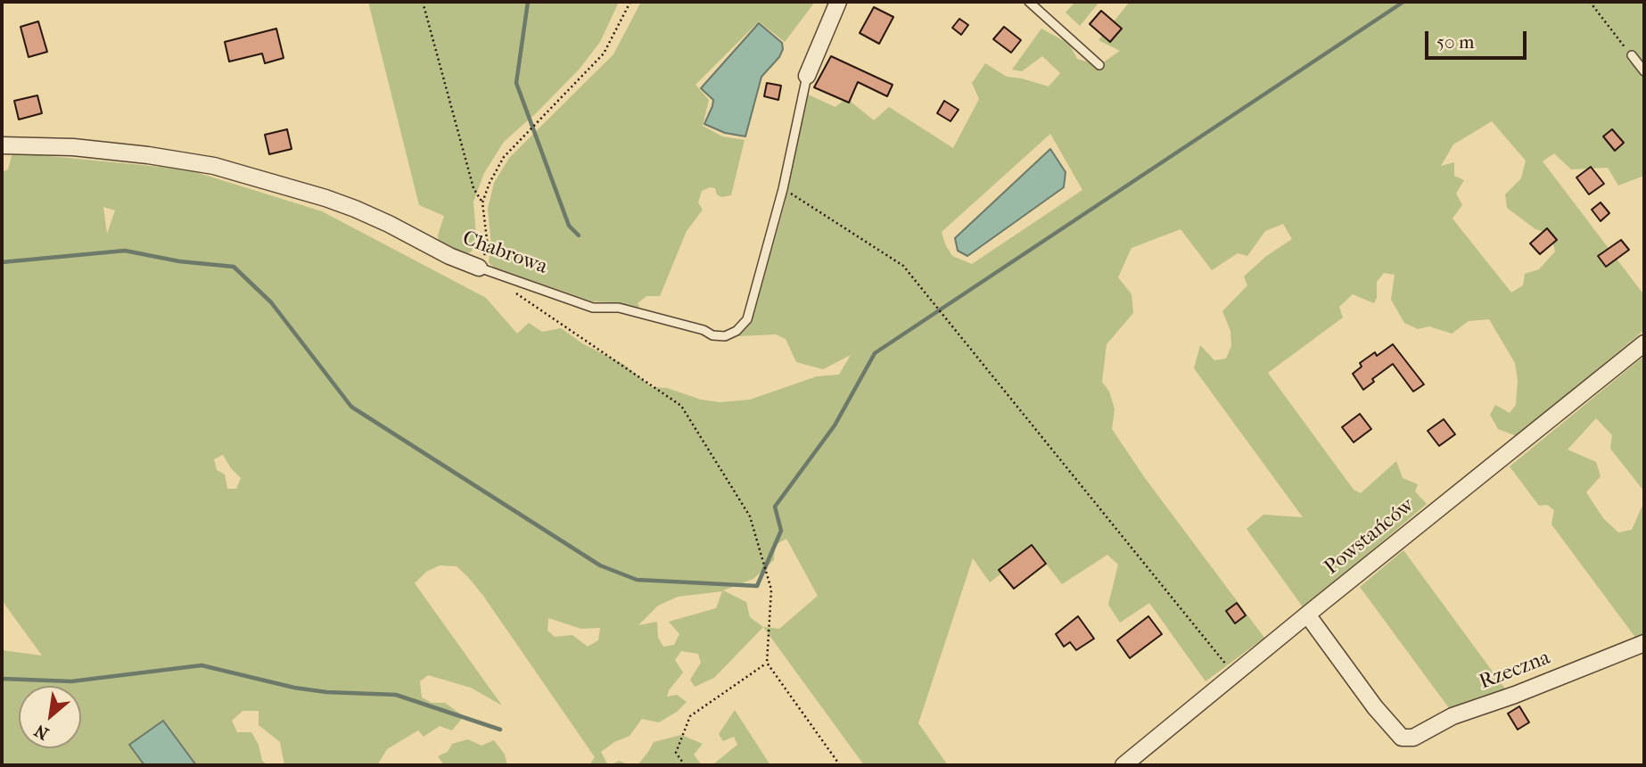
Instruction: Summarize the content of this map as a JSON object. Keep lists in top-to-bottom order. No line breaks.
{"streets":{"street":["Chabrowa","Powstańców","Rzeczna"]},"crossings":[["Powstańców","Rzeczna"]],"scale_bar":"50 m","north":"bottom left"}
